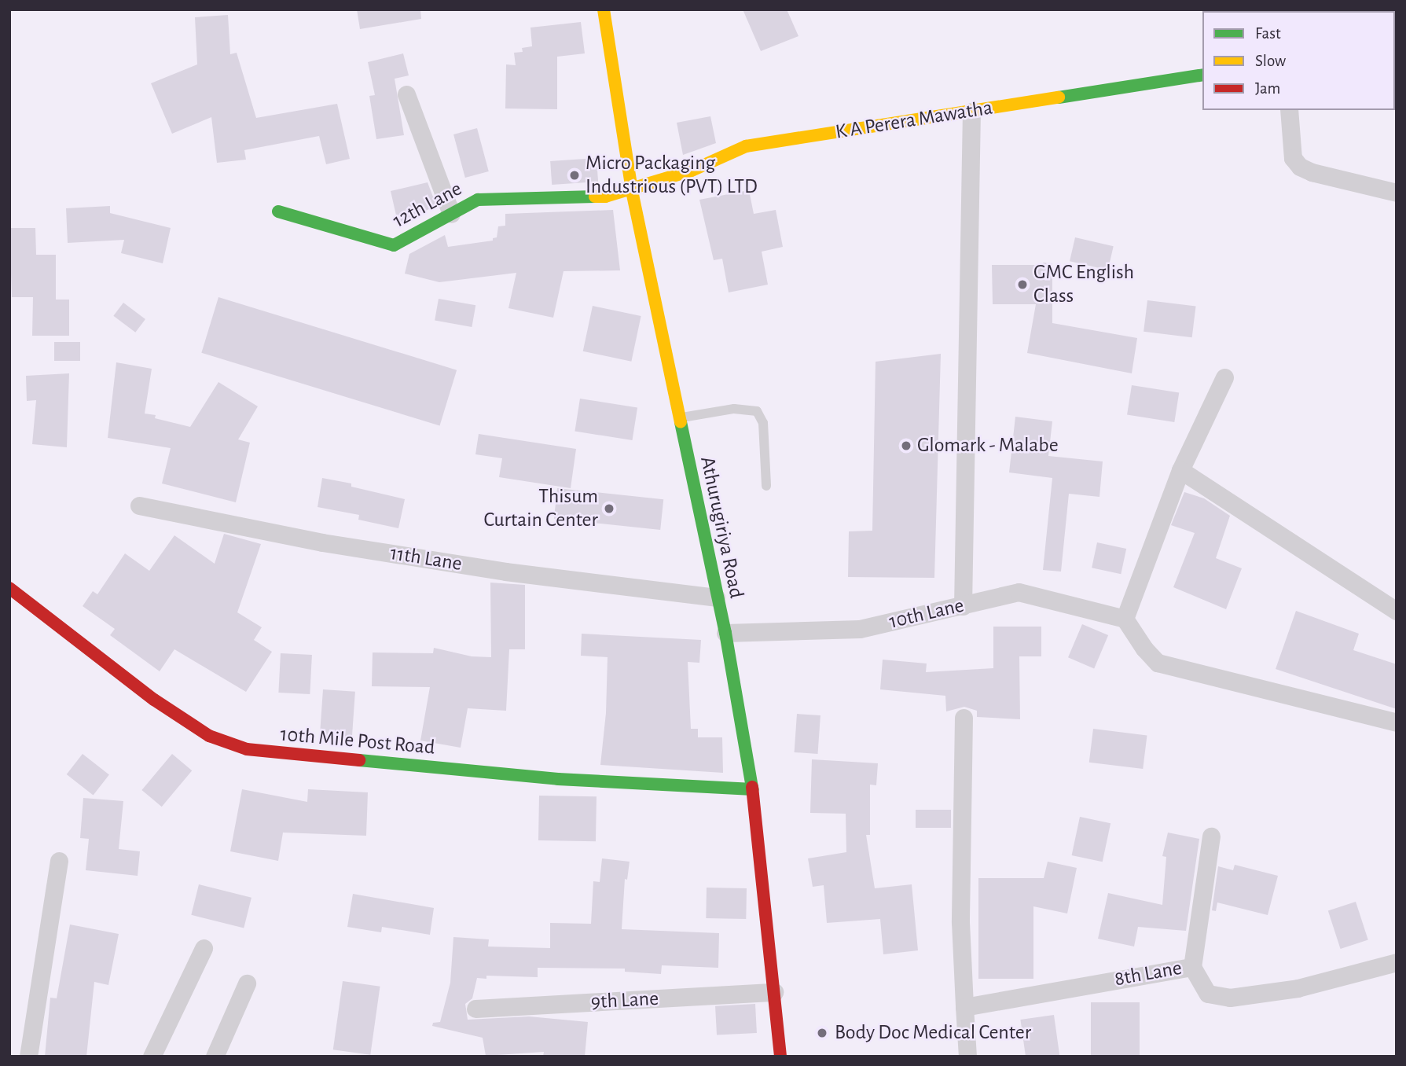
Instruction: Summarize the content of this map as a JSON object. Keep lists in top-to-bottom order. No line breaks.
{"streets":{"street":["K A Perera Mawatha","12th Lane","Athurugiriya Road","11th Lane","10th Lane","10th Mile Post Road","8th Lane","9th Lane"]},"crossings":[["K A Perera Mawatha","12th Lane"],["K A Perera Mawatha","Athurugiriya Road"],["12th Lane","Athurugiriya Road"],["Athurugiriya Road","11th Lane"],["Athurugiriya Road","10th Lane"],["Athurugiriya Road","10th Mile Post Road"],["Athurugiriya Road","9th Lane"]],"places":["Micro Packaging Industrious (PVT) LTD","GMC English Class","Glomark - Malabe","Thisum Curtain Center","Body Doc Medical Center"],"legend":["Fast","Slow","Jam"]}
